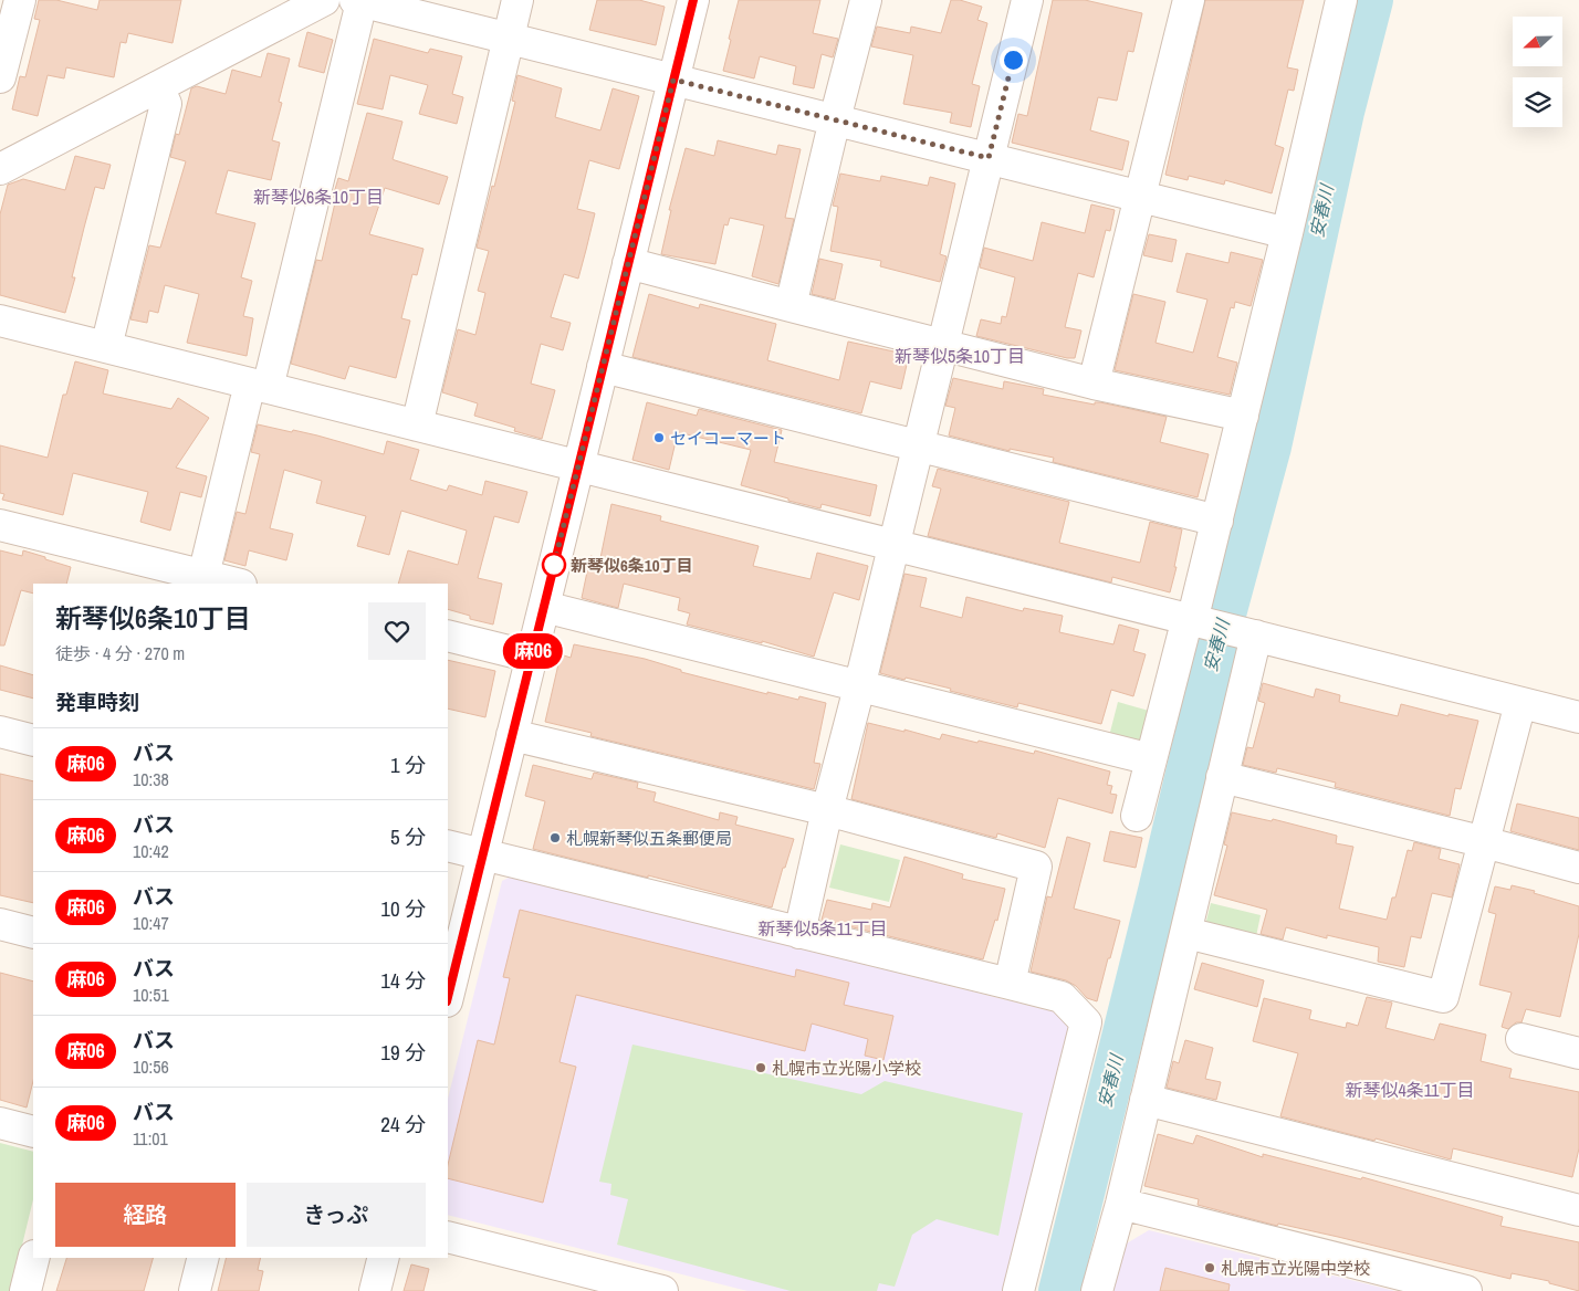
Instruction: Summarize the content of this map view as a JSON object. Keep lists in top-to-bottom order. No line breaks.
{"districts":["新琴似6条10丁目","新琴似5条10丁目","新琴似5条11丁目","新琴似4条11丁目"],"water":["安春川"],"places":["セイコーマート","新琴似6条10丁目","札幌新琴似五条郵便局","札幌市立光陽小学校","札幌市立光陽中学校"],"lines":["bus line 麻06"],"north":"left","page":{"on_map":"麻06","heading":[["新琴似6条10丁目","徒歩 · 4 分 · 270 m"],"発車時刻"],"list":[{"mark":"麻06","name":"バス","note":"10:38","value":"1 分"},{"mark":"麻06","name":"バス","note":"10:42","value":"5 分"},{"mark":"麻06","name":"バス","note":"10:47","value":"10 分"},{"mark":"麻06","name":"バス","note":"10:51","value":"14 分"},{"mark":"麻06","name":"バス","note":"10:56","value":"19 分"},{"mark":"麻06","name":"バス","note":"11:01","value":"24 分"}],"buttons":["経路","きっぷ"]}}
